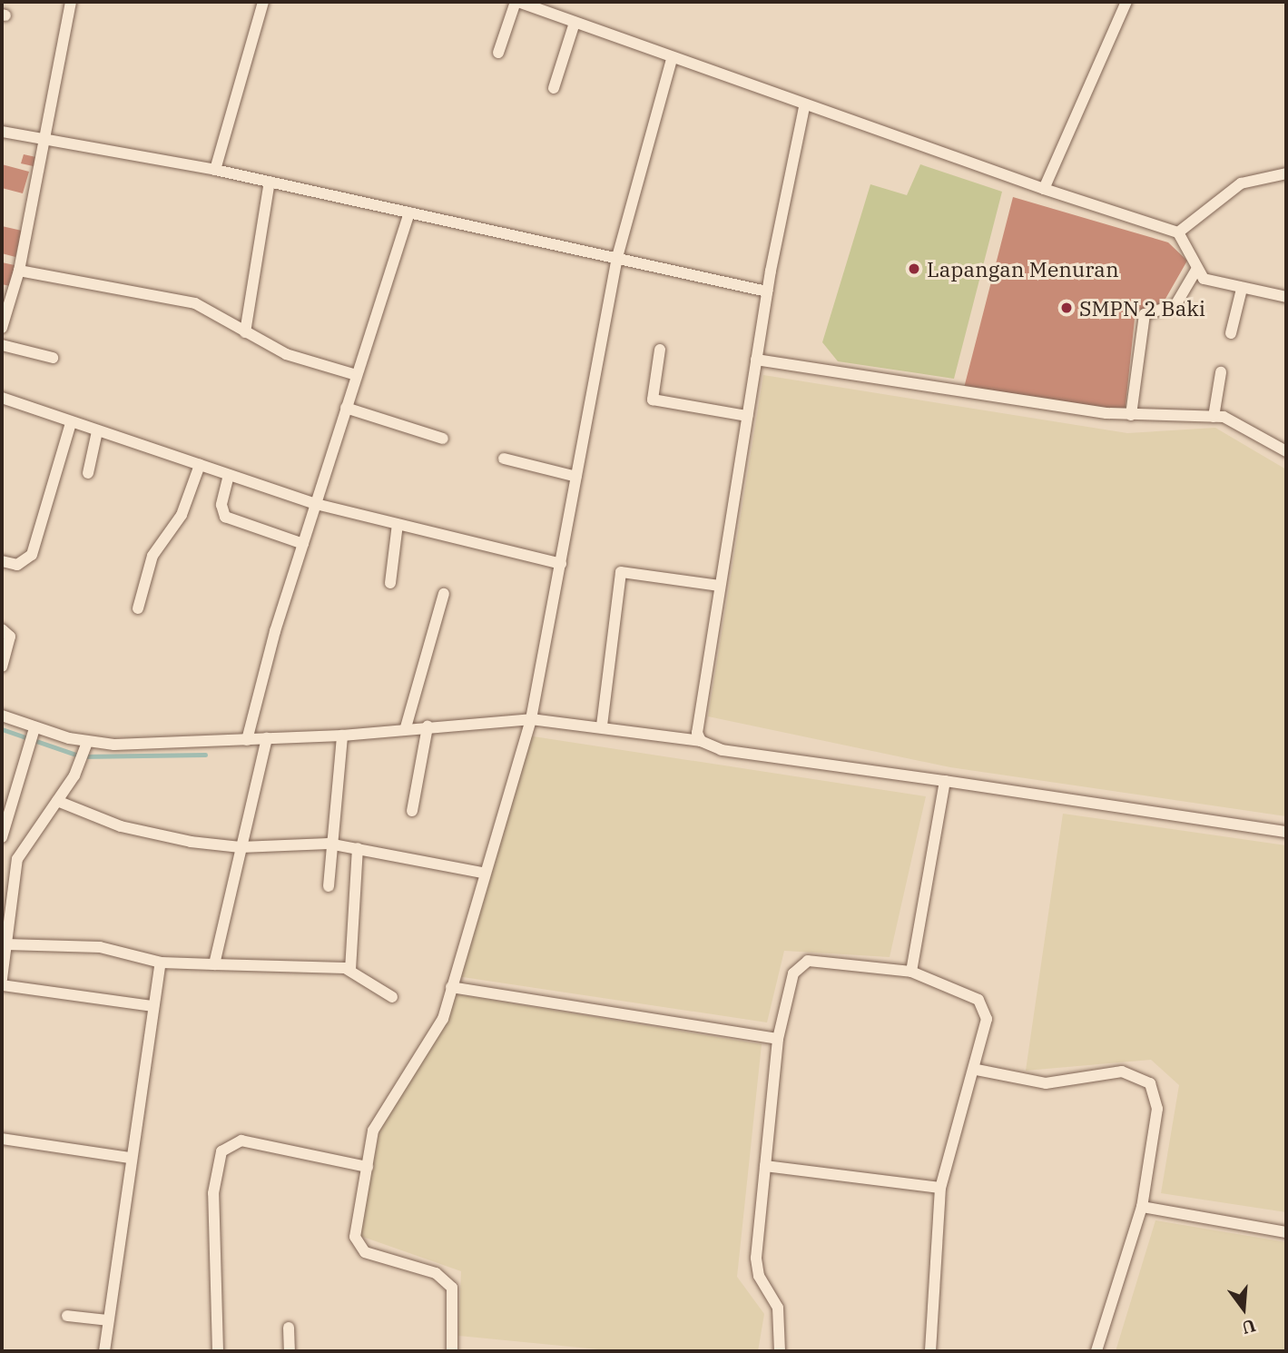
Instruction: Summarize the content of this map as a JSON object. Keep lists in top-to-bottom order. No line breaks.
{"places":["Lapangan Menuran","SMPN 2 Baki"],"north":"bottom"}
